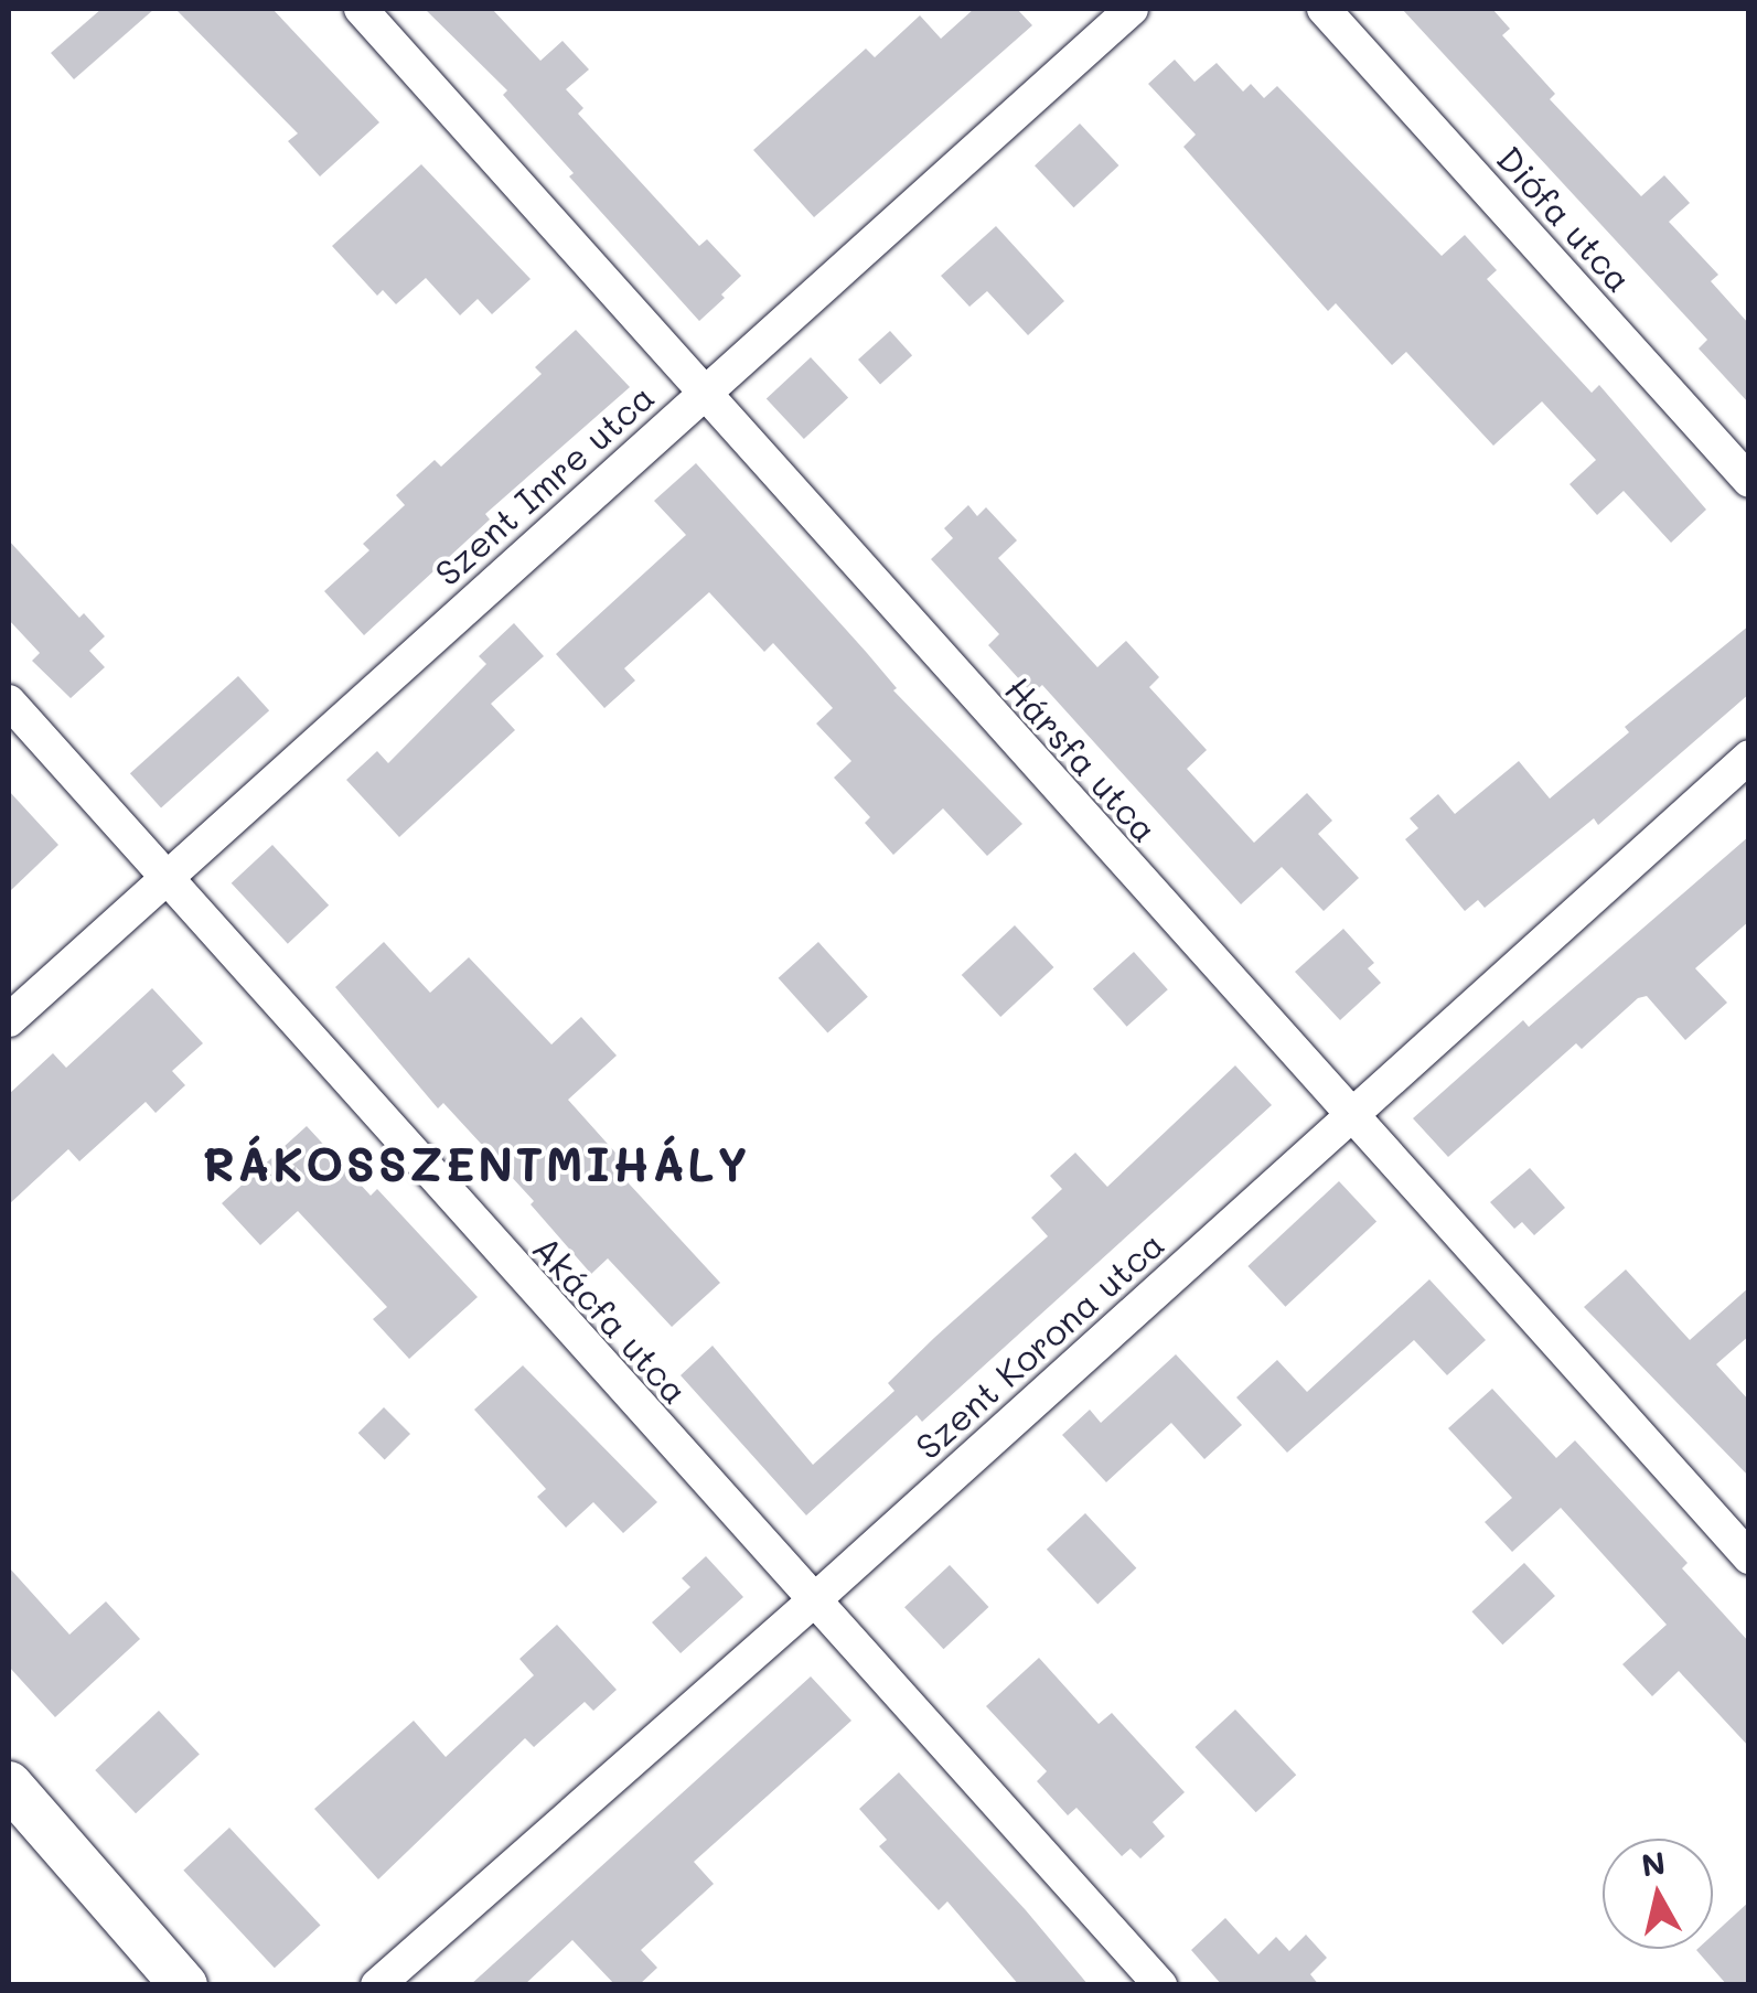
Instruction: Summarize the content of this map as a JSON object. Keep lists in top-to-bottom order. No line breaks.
{"streets":{"street":["Diófa utca","Szent Imre utca","Hársfa utca","Akácfa utca","Szent Korona utca"]},"crossings":[["Szent Imre utca","Hársfa utca"],["Szent Imre utca","Akácfa utca"],["Hársfa utca","Szent Korona utca"],["Akácfa utca","Szent Korona utca"]],"districts":["RÁKOSSZENTMIHÁLY"],"north":"top"}
